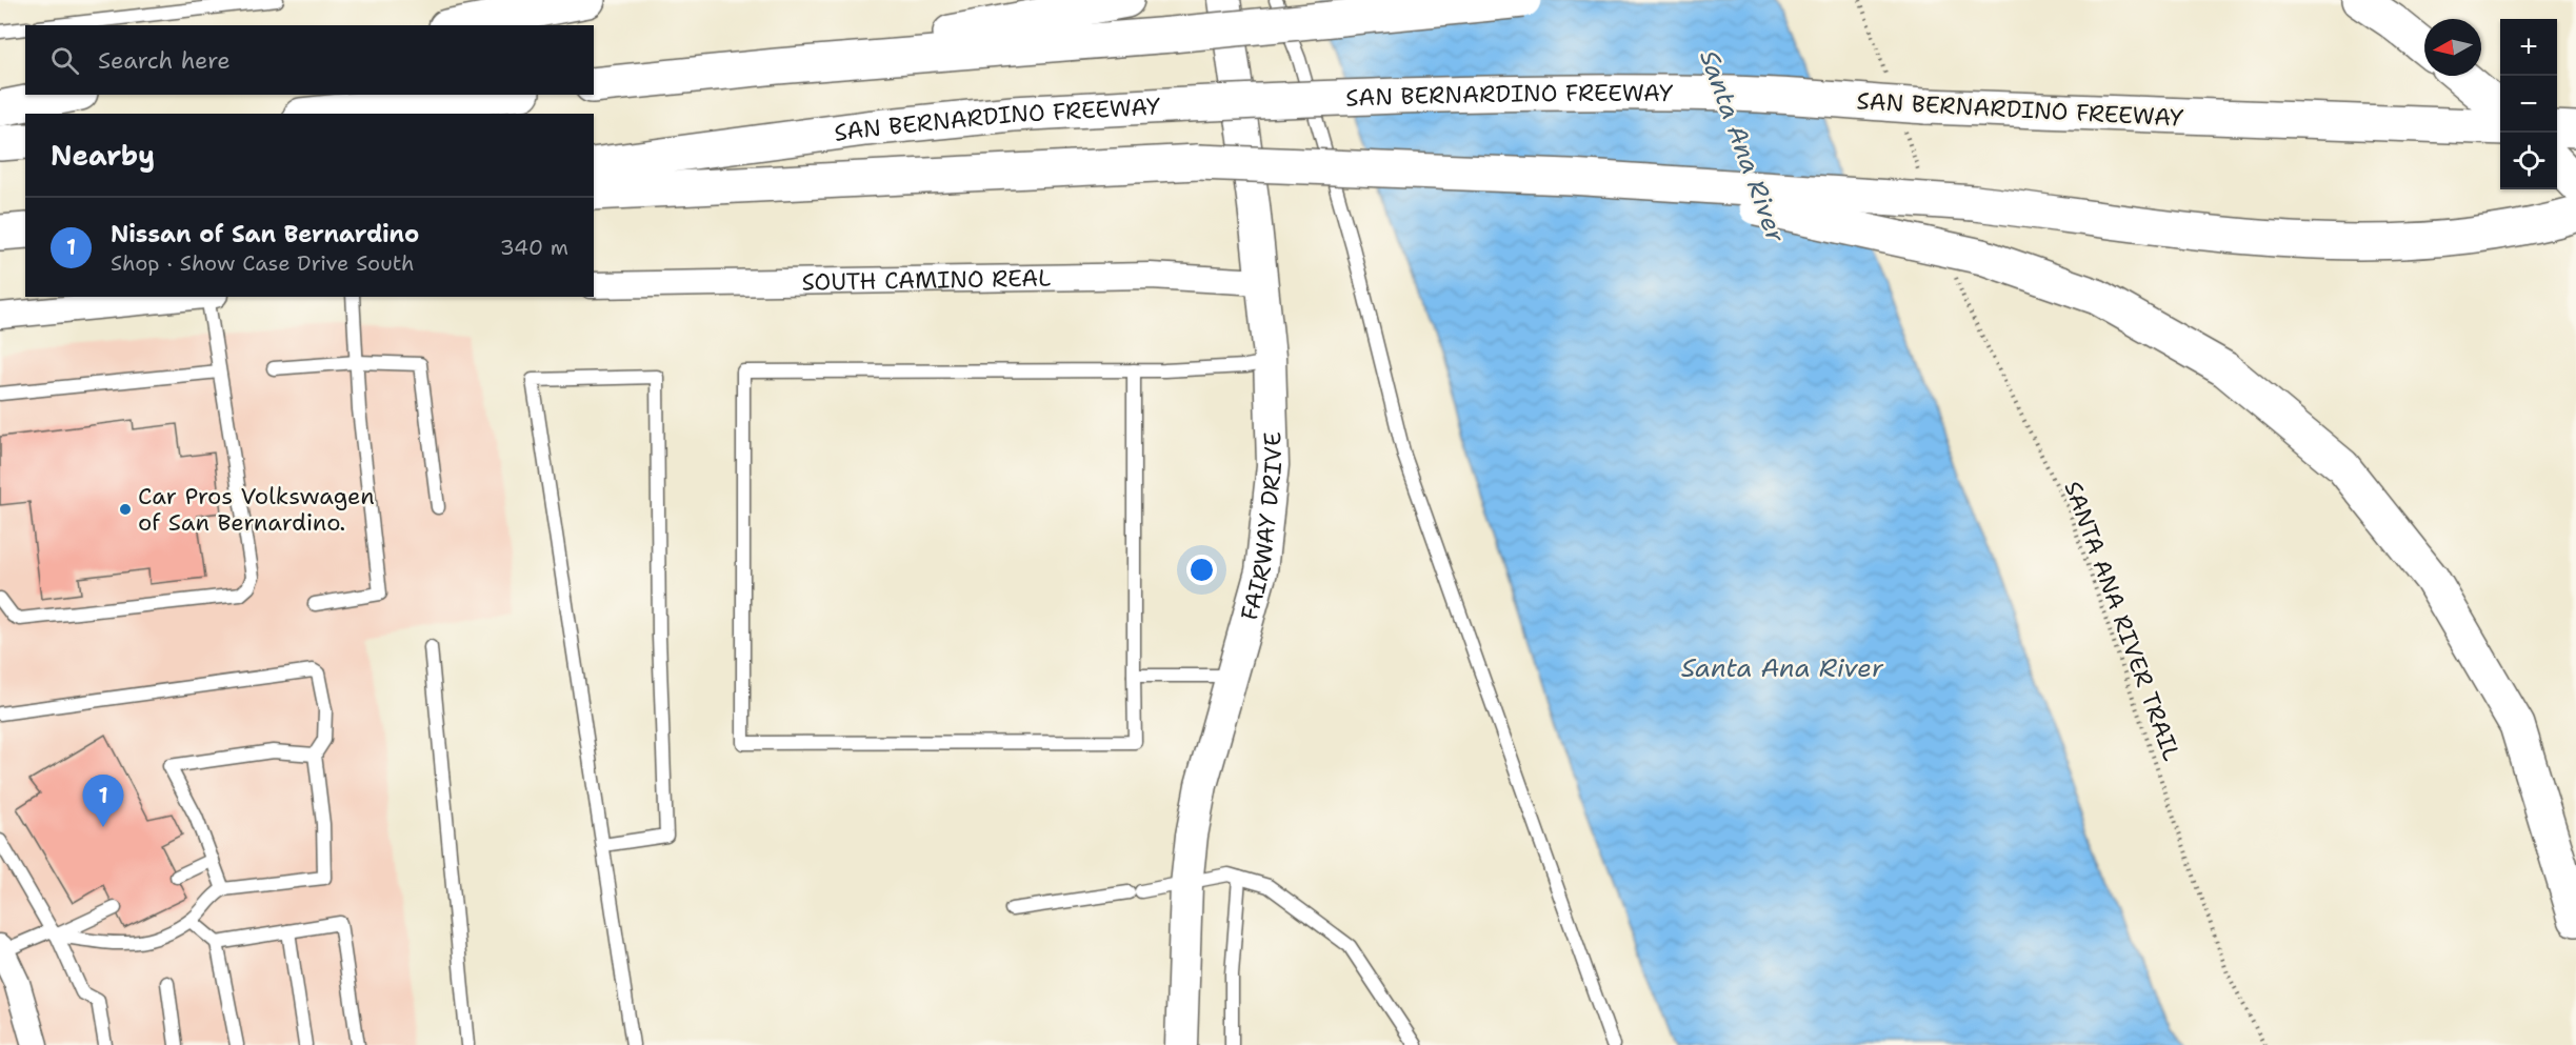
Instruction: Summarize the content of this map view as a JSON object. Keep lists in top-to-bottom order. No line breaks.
{"streets":{"highway":["SAN BERNARDINO FREEWAY"],"street":["SOUTH CAMINO REAL","FAIRWAY DRIVE"],"path":["SANTA ANA RIVER TRAIL"]},"crossings":[["SOUTH CAMINO REAL","FAIRWAY DRIVE"]],"water":["Santa Ana River"],"places":["Car Pros Volkswagen of San Bernardino."],"north":"left","page":{"map_buttons":["+","−"],"search":"Search here","heading":"Nearby","list":[{"mark":"1","name":"Nissan of San Bernardino","note":"Shop · Show Case Drive South","value":"340 m"}],"pins":"1"}}
